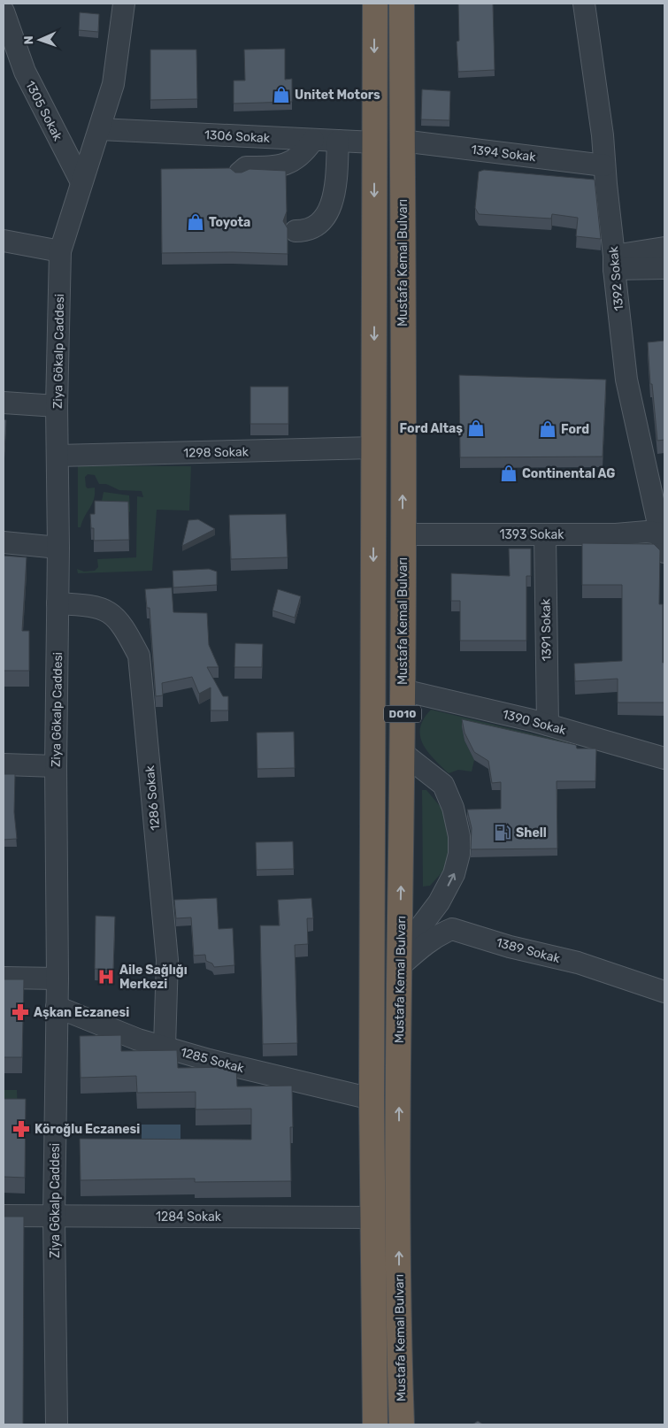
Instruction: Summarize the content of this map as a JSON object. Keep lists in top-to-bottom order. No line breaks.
{"streets":{"highway":["Mustafa Kemal Bulvarı","D010"],"street":["1305 Sokak","1306 Sokak","1394 Sokak","1392 Sokak","Ziya Gökalp Caddesi","1298 Sokak","1393 Sokak","1391 Sokak","1390 Sokak","1286 Sokak","1389 Sokak","1285 Sokak","1284 Sokak"]},"crossings":[["1305 Sokak","Ziya Gökalp Caddesi"],["1306 Sokak","Mustafa Kemal Bulvarı"],["1306 Sokak","Ziya Gökalp Caddesi"],["1394 Sokak","Mustafa Kemal Bulvarı"],["1394 Sokak","1392 Sokak"],["Mustafa Kemal Bulvarı","1298 Sokak"],["Mustafa Kemal Bulvarı","1393 Sokak"],["Mustafa Kemal Bulvarı","1390 Sokak"],["Mustafa Kemal Bulvarı","1389 Sokak"],["Mustafa Kemal Bulvarı","1285 Sokak"],["Mustafa Kemal Bulvarı","1284 Sokak"],["1392 Sokak","1393 Sokak"],["Ziya Gökalp Caddesi","1298 Sokak"],["Ziya Gökalp Caddesi","1286 Sokak"],["Ziya Gökalp Caddesi","1285 Sokak"],["Ziya Gökalp Caddesi","1284 Sokak"],["1393 Sokak","1391 Sokak"],["1391 Sokak","1390 Sokak"],["1286 Sokak","1285 Sokak"]],"places":{"shop":["Unitet Motors","Toyota","Ford Altaş","Ford","Continental AG"],"fuel station":["Shell"],"hospital":["Aile Sağlığı Merkezi"],"pharmacy":["Aşkan Eczanesi","Köroğlu Eczanesi"]},"north":"left"}
